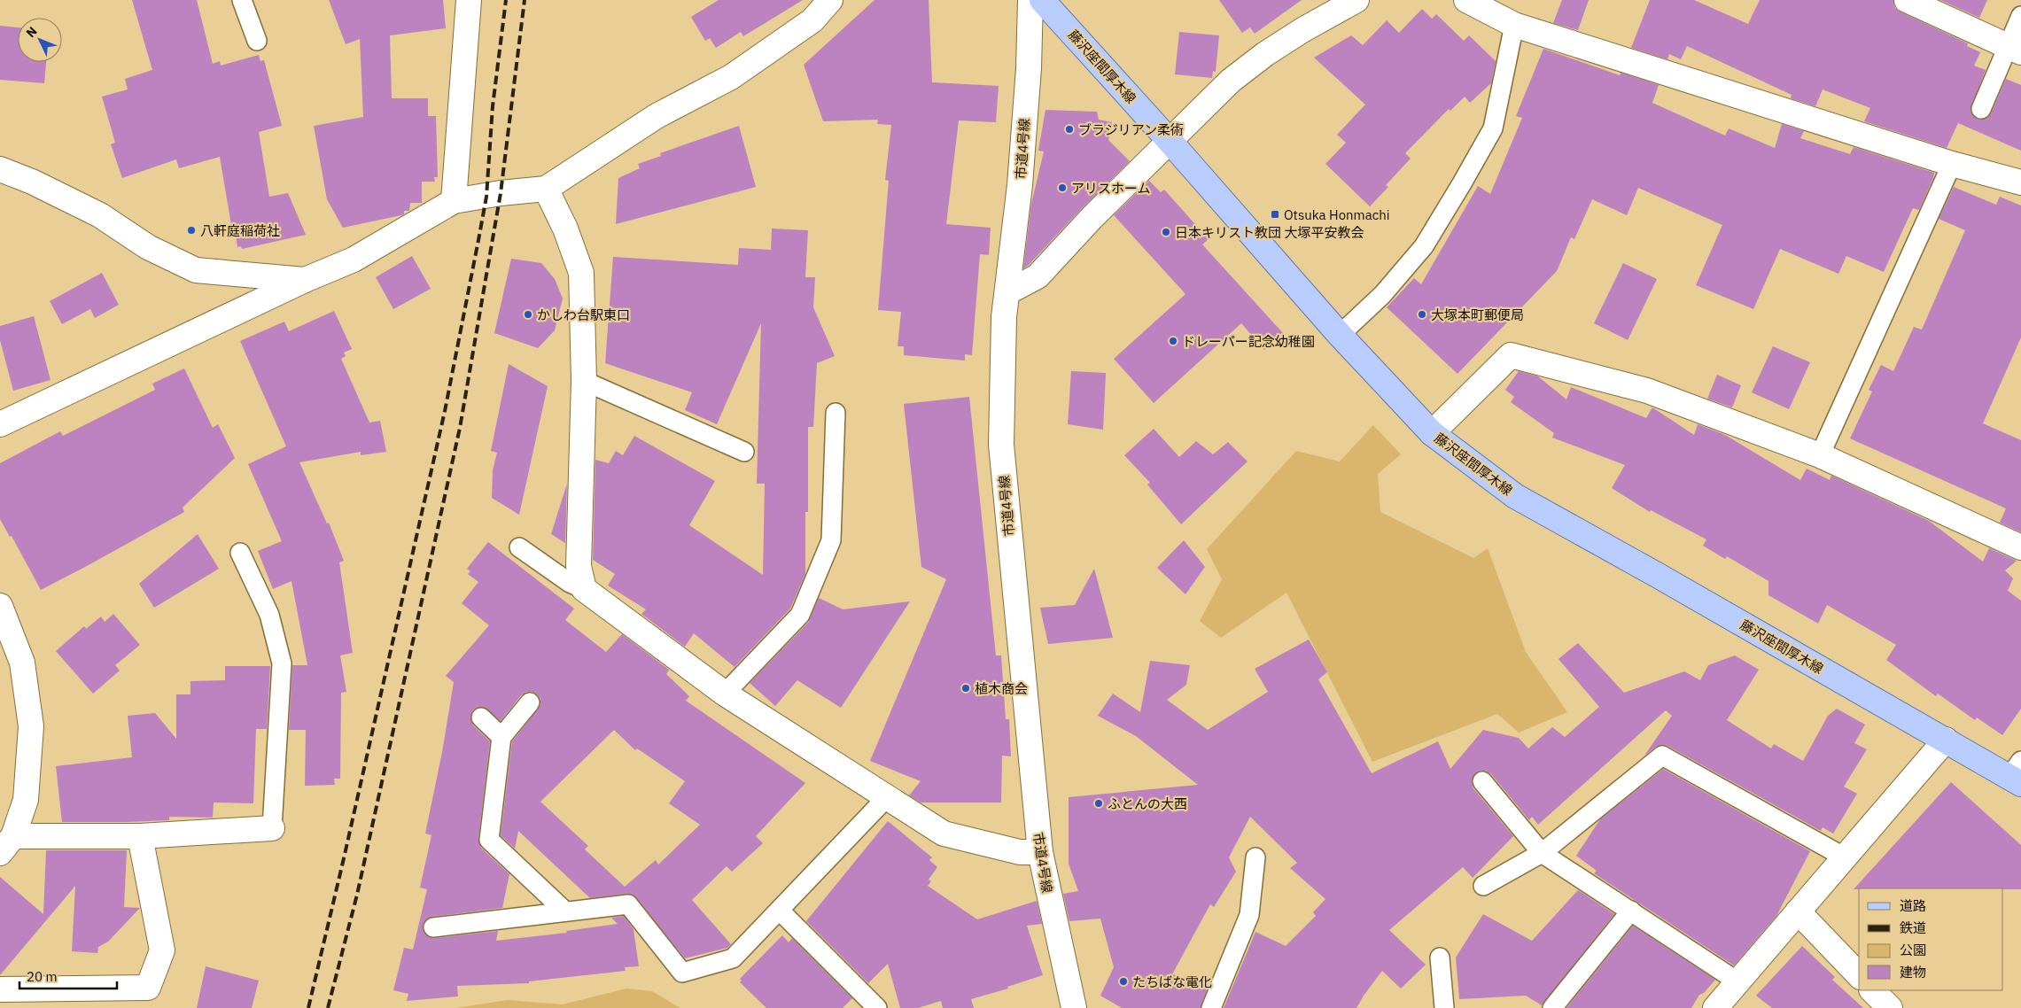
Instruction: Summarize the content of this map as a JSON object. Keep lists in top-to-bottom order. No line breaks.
{"streets":{"main road":["藤沢座間厚木線"],"street":["市道4号線"]},"places":{"other":["ブラジリアン柔術","アリスホーム","八軒庭稲荷社","日本キリスト教団 大塚平安教会","かしわ台駅東口","大塚本町郵便局","ドレーパー記念幼稚園","植木商会","ふとんの大西","たちばな電化"],"transit":["Otsuka Honmachi"]},"legend":["道路","鉄道","公園","建物"],"scale_bar":"20 m","north":"top left"}
